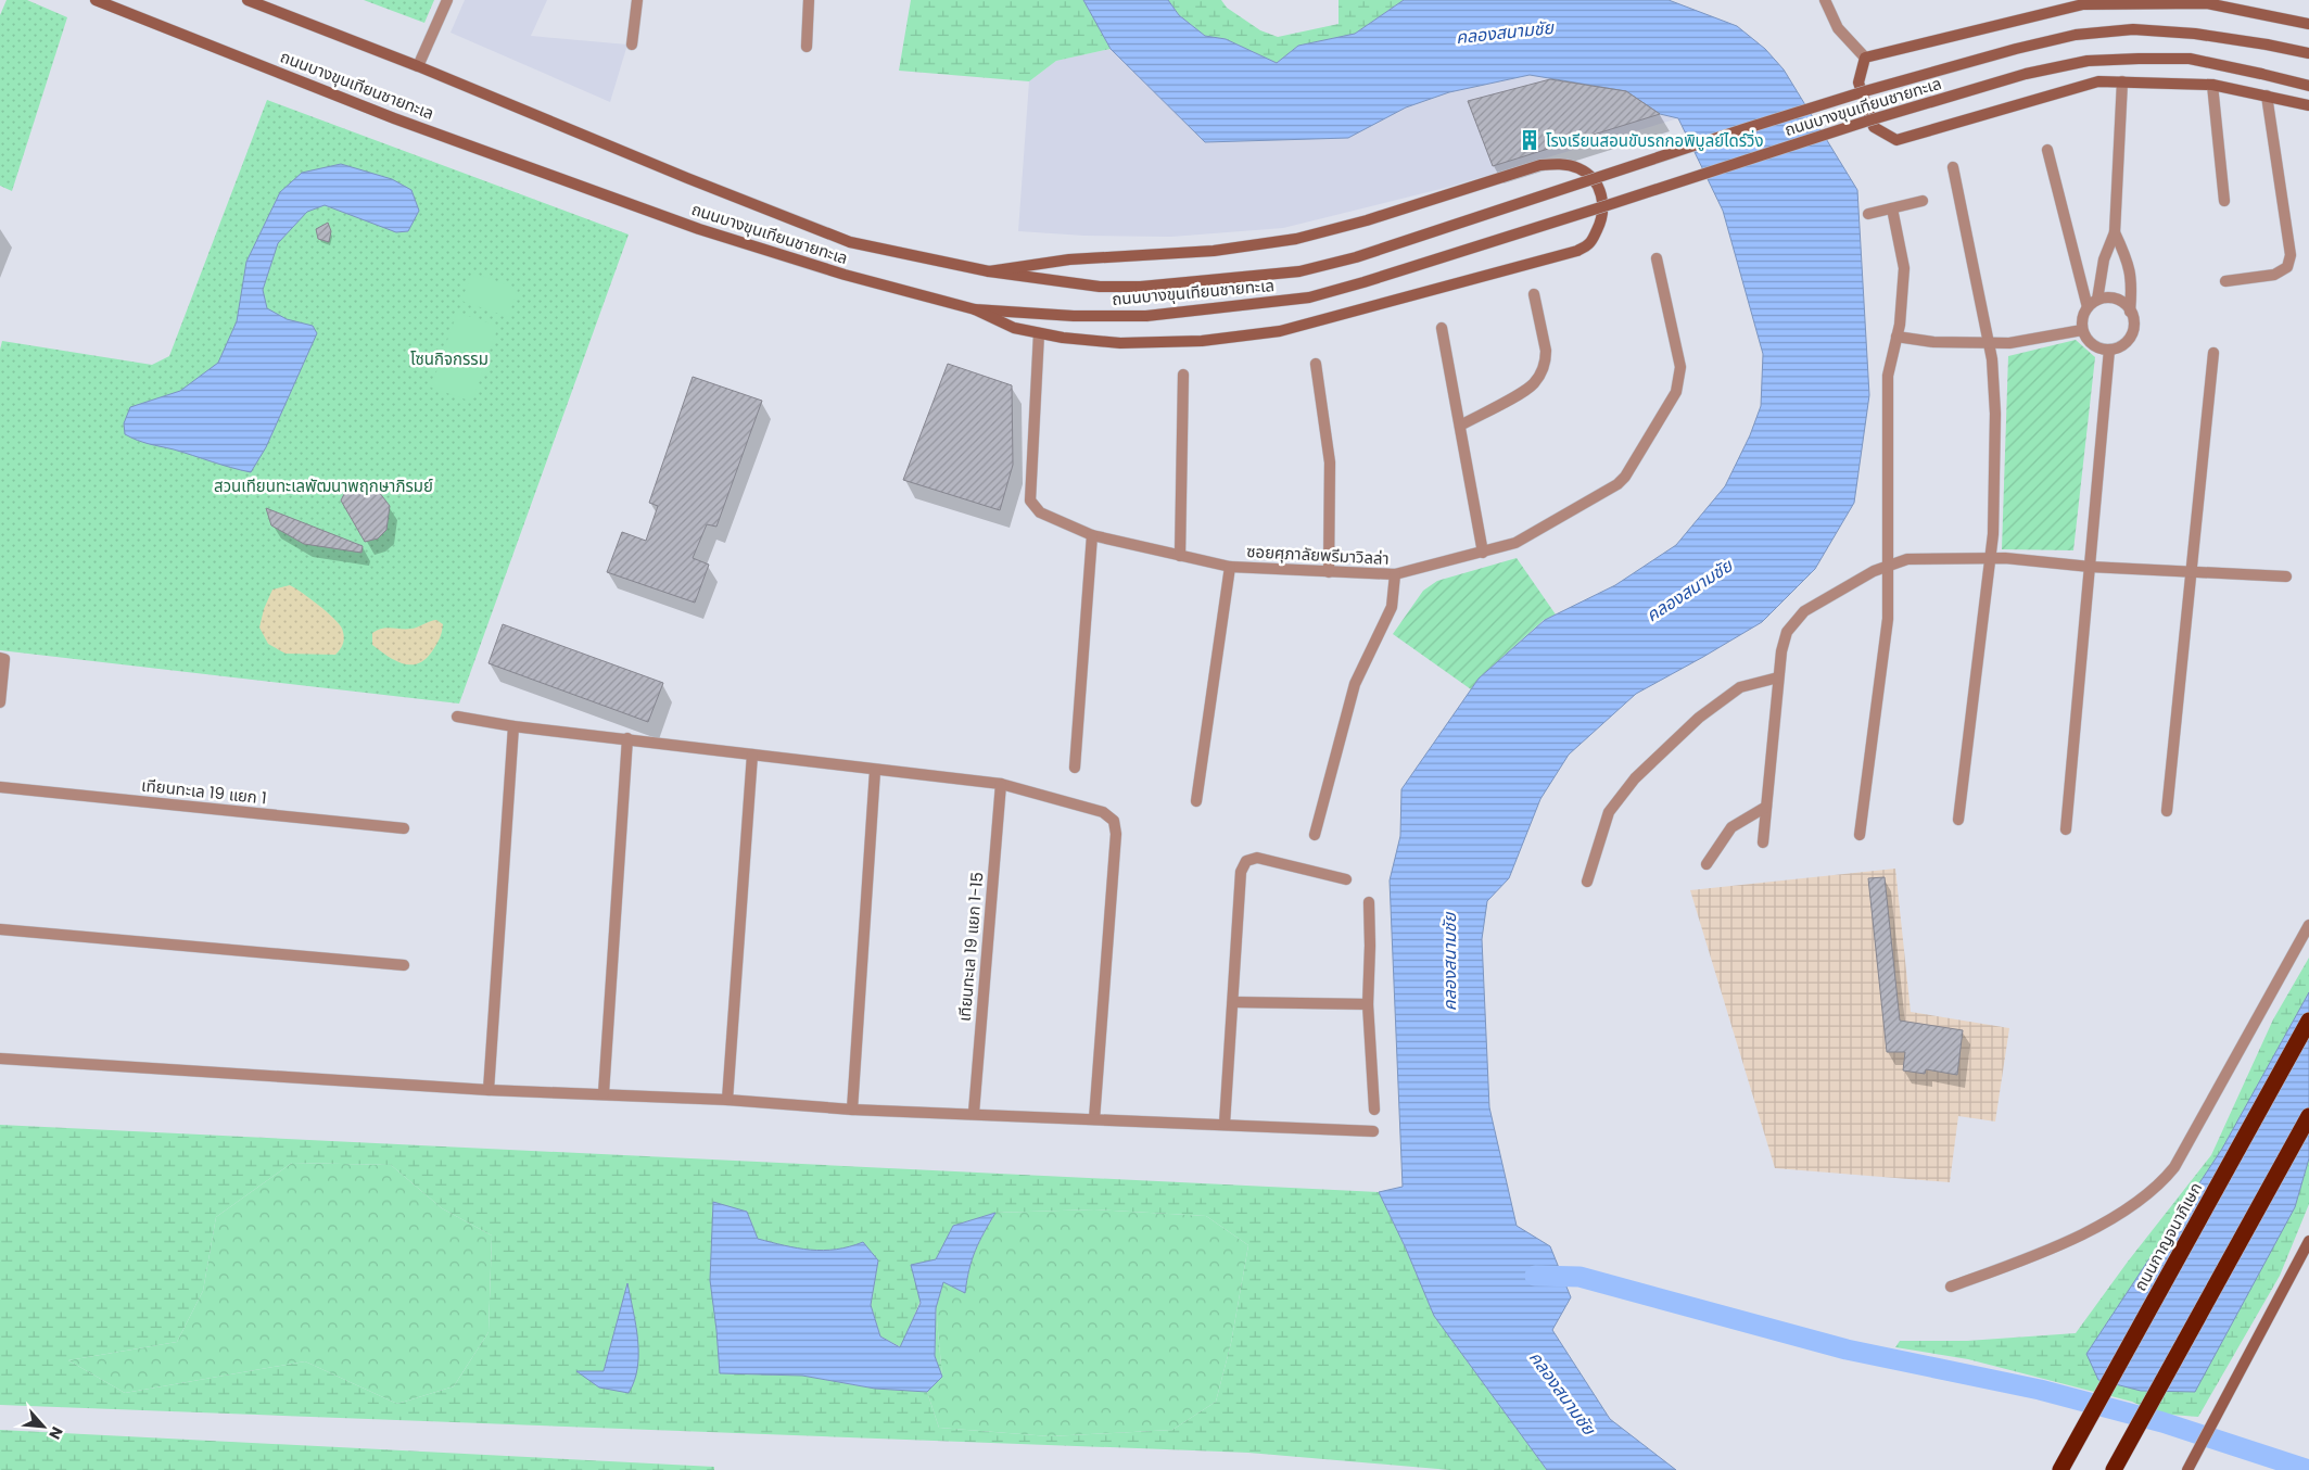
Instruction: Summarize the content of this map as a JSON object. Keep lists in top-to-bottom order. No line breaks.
{"streets":{"highway":["ถนนกาญจนาภิเษก"],"main road":["ถนนบางขุนเทียนชายทะเล"],"street":["ซอยศุภาลัยพรีมาวิลล่า","เทียนทะเล 19 แยก 1","เทียนทะเล 19 แยก 1-15"]},"water":["คลองสนามชัย"],"parks":["โซนกิจกรรม","สวนเทียนทะเลพัฒนาพฤกษาภิรมย์"],"places":{"building":["โรงเรียนสอนขับรถกอพิบูลย์ไดร์วิ่ง"]},"north":"bottom right"}
